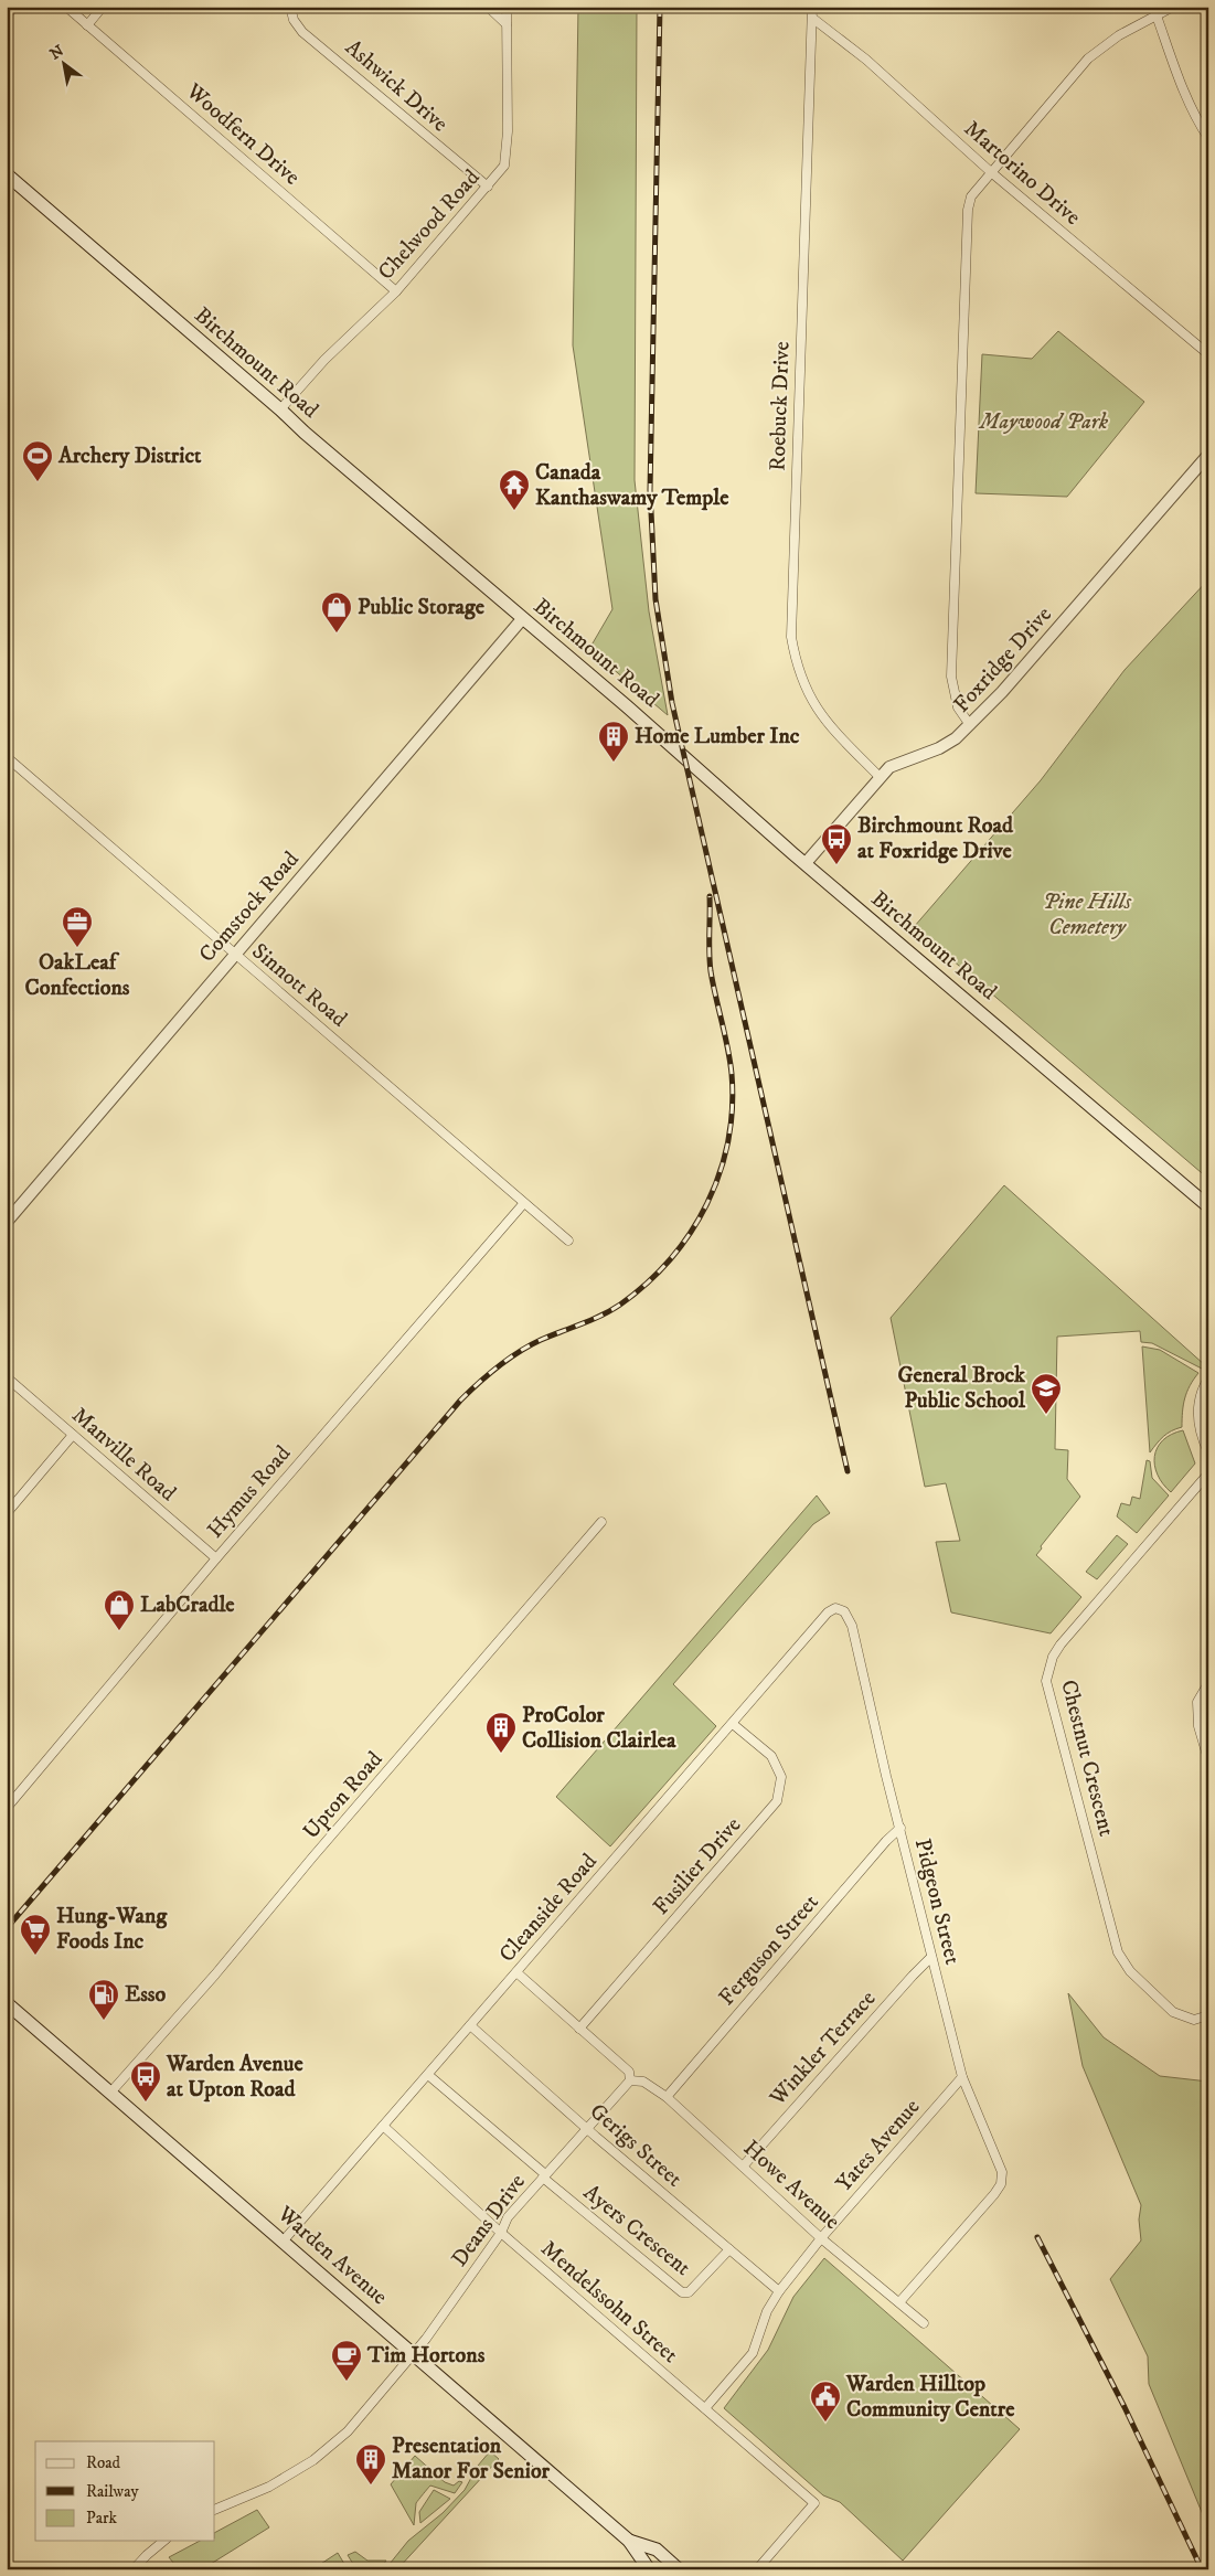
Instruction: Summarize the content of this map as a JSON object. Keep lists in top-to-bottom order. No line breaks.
{"streets":{"main road":["Birchmount Road","Warden Avenue"],"street":["Ashwick Drive","Woodfern Drive","Martorino Drive","Chelwood Road","Roebuck Drive","Foxridge Drive","Comstock Road","Sinnott Road","Manville Road","Hymus Road","Chestnut Crescent","Upton Road","Fusilier Drive","Pidgeon Street","Cleanside Road","Ferguson Street","Winkler Terrace","Gerigs Street","Yates Avenue","Howe Avenue","Deans Drive","Ayers Crescent","Mendelssohn Street"]},"crossings":[["Ashwick Drive","Chelwood Road"],["Woodfern Drive","Chelwood Road"],["Martorino Drive","Roebuck Drive"],["Chelwood Road","Birchmount Road"],["Birchmount Road","Foxridge Drive"],["Birchmount Road","Comstock Road"],["Roebuck Drive","Foxridge Drive"],["Comstock Road","Sinnott Road"],["Sinnott Road","Hymus Road"],["Manville Road","Hymus Road"],["Upton Road","Warden Avenue"],["Fusilier Drive","Cleanside Road"],["Pidgeon Street","Cleanside Road"],["Pidgeon Street","Ferguson Street"],["Pidgeon Street","Winkler Terrace"],["Pidgeon Street","Yates Avenue"],["Pidgeon Street","Howe Avenue"],["Cleanside Road","Gerigs Street"],["Cleanside Road","Ayers Crescent"],["Cleanside Road","Warden Avenue"],["Cleanside Road","Mendelssohn Street"],["Ferguson Street","Howe Avenue"],["Winkler Terrace","Howe Avenue"],["Gerigs Street","Yates Avenue"],["Gerigs Street","Deans Drive"],["Gerigs Street","Ayers Crescent"],["Yates Avenue","Howe Avenue"],["Yates Avenue","Mendelssohn Street"],["Howe Avenue","Deans Drive"],["Deans Drive","Ayers Crescent"],["Deans Drive","Warden Avenue"],["Deans Drive","Mendelssohn Street"]],"parks":["Maywood Park","Pine Hills Cemetery"],"places":{"sports":["Archery District"],"temple":["Canada Kanthaswamy Temple"],"shop":["Public Storage","LabCradle"],"building":["Home Lumber Inc","ProColor Collision Clairlea","Presentation Manor For Senior"],"bus stop":["Birchmount Road at Foxridge Drive","Warden Avenue at Upton Road"],"office":["OakLeaf Confections"],"school or university":["General Brock Public School"],"supermarket":["Hung-Wang Foods Inc"],"fuel station":["Esso"],"cafe":["Tim Hortons"],"public building":["Warden Hilltop Community Centre"]},"legend":["Road","Railway","Park"],"north":"top left"}
